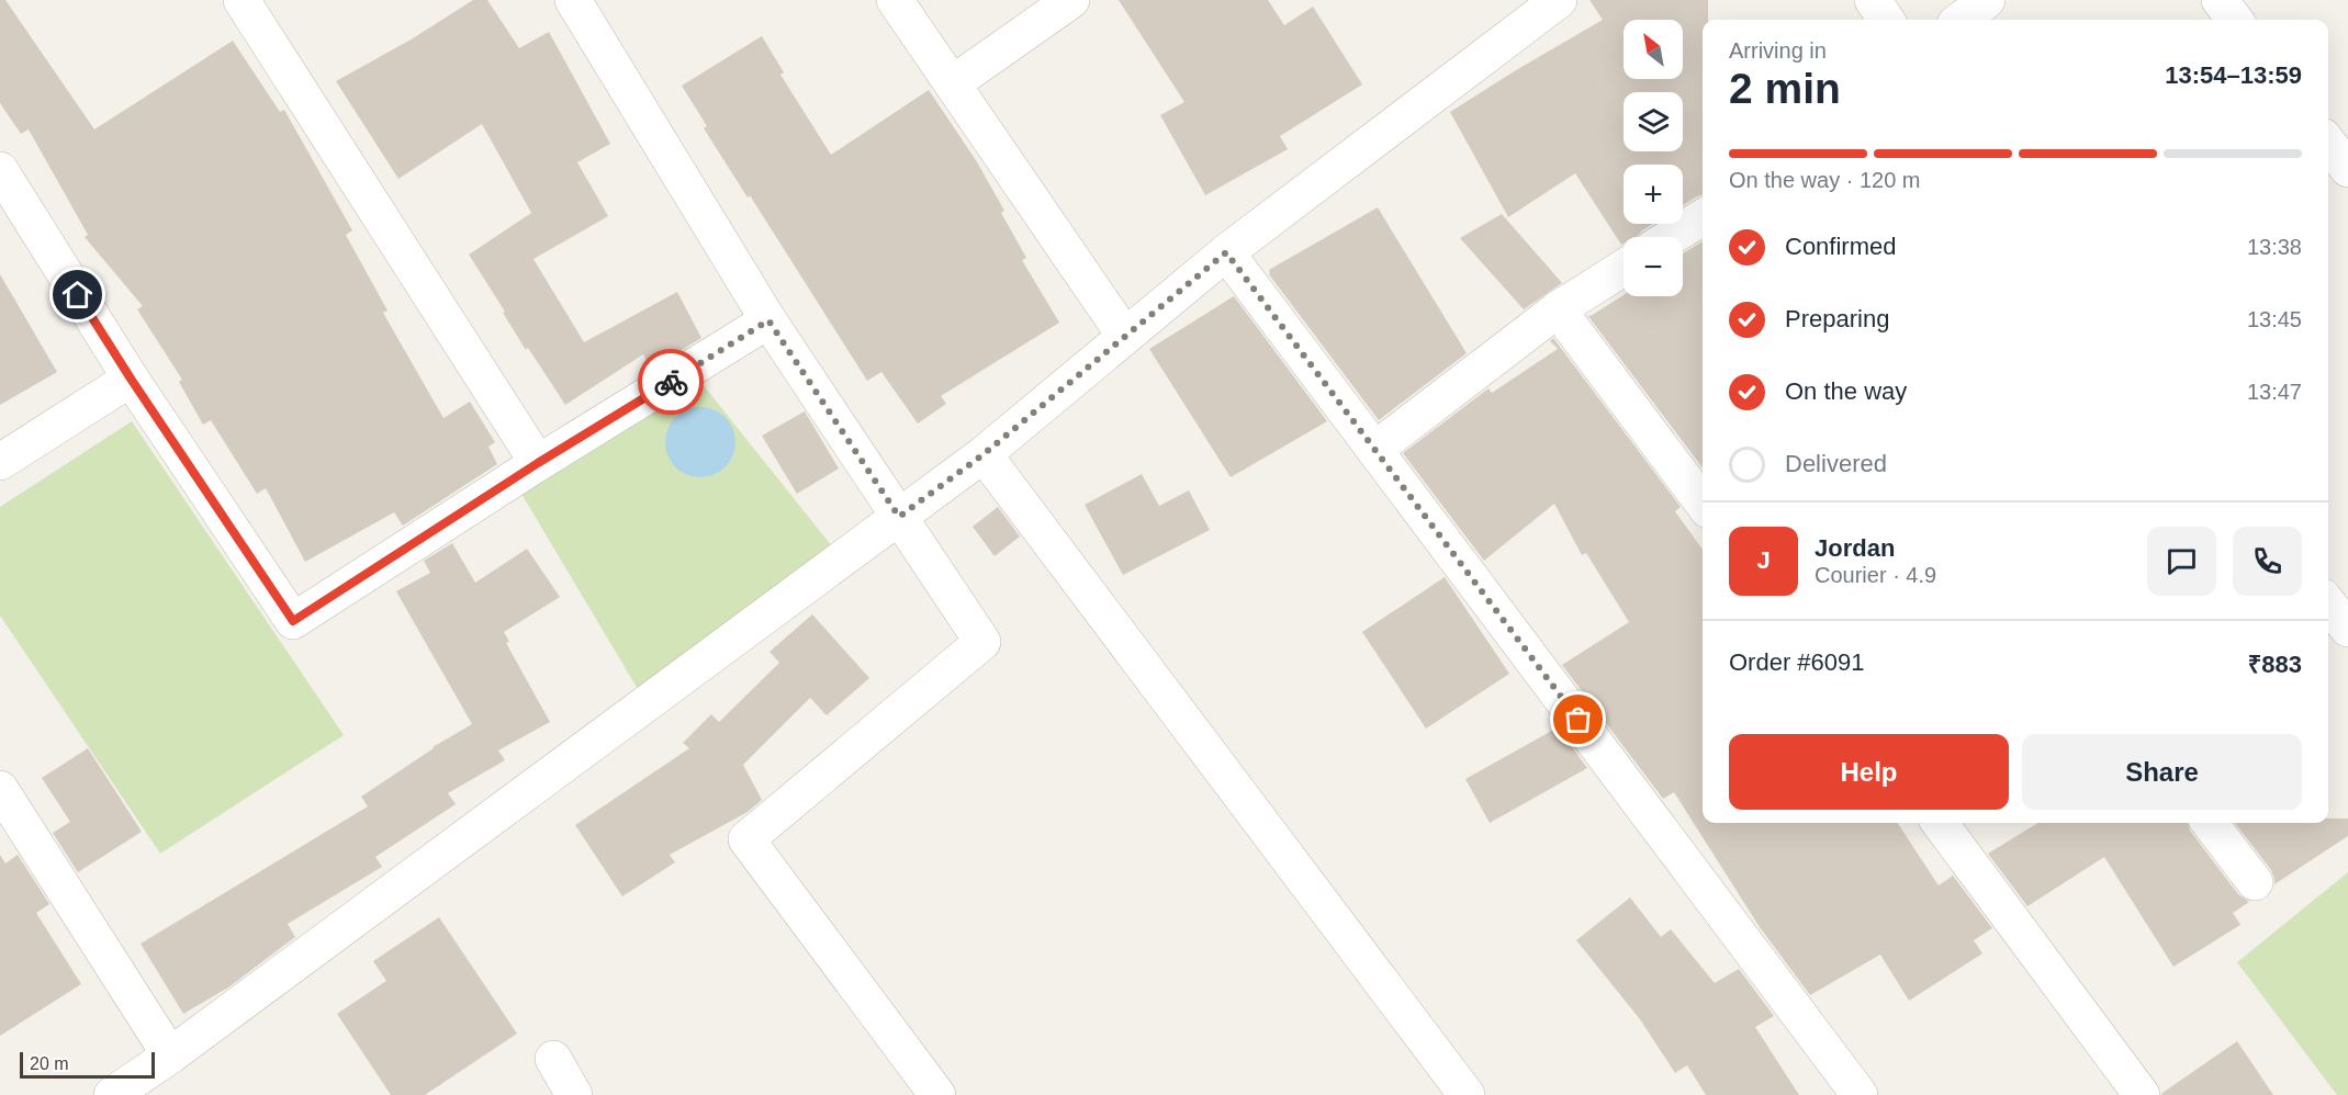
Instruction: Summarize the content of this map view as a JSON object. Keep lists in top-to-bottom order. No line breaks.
{"scale_bar":"20 m","north":"top left","page":{"map_buttons":["+","−"],"heading":["2 min","Arriving in","13:54–13:59"],"panel":["Jordan","Courier · 4.9","Order #6091","₹883"],"bar":"On the way · 120 m","list":[["Confirmed","13:38"],["Preparing","13:45"],["On the way","13:47"],"Delivered"],"round":"J","buttons":["Help","Share"],"scale":"20 m"}}
